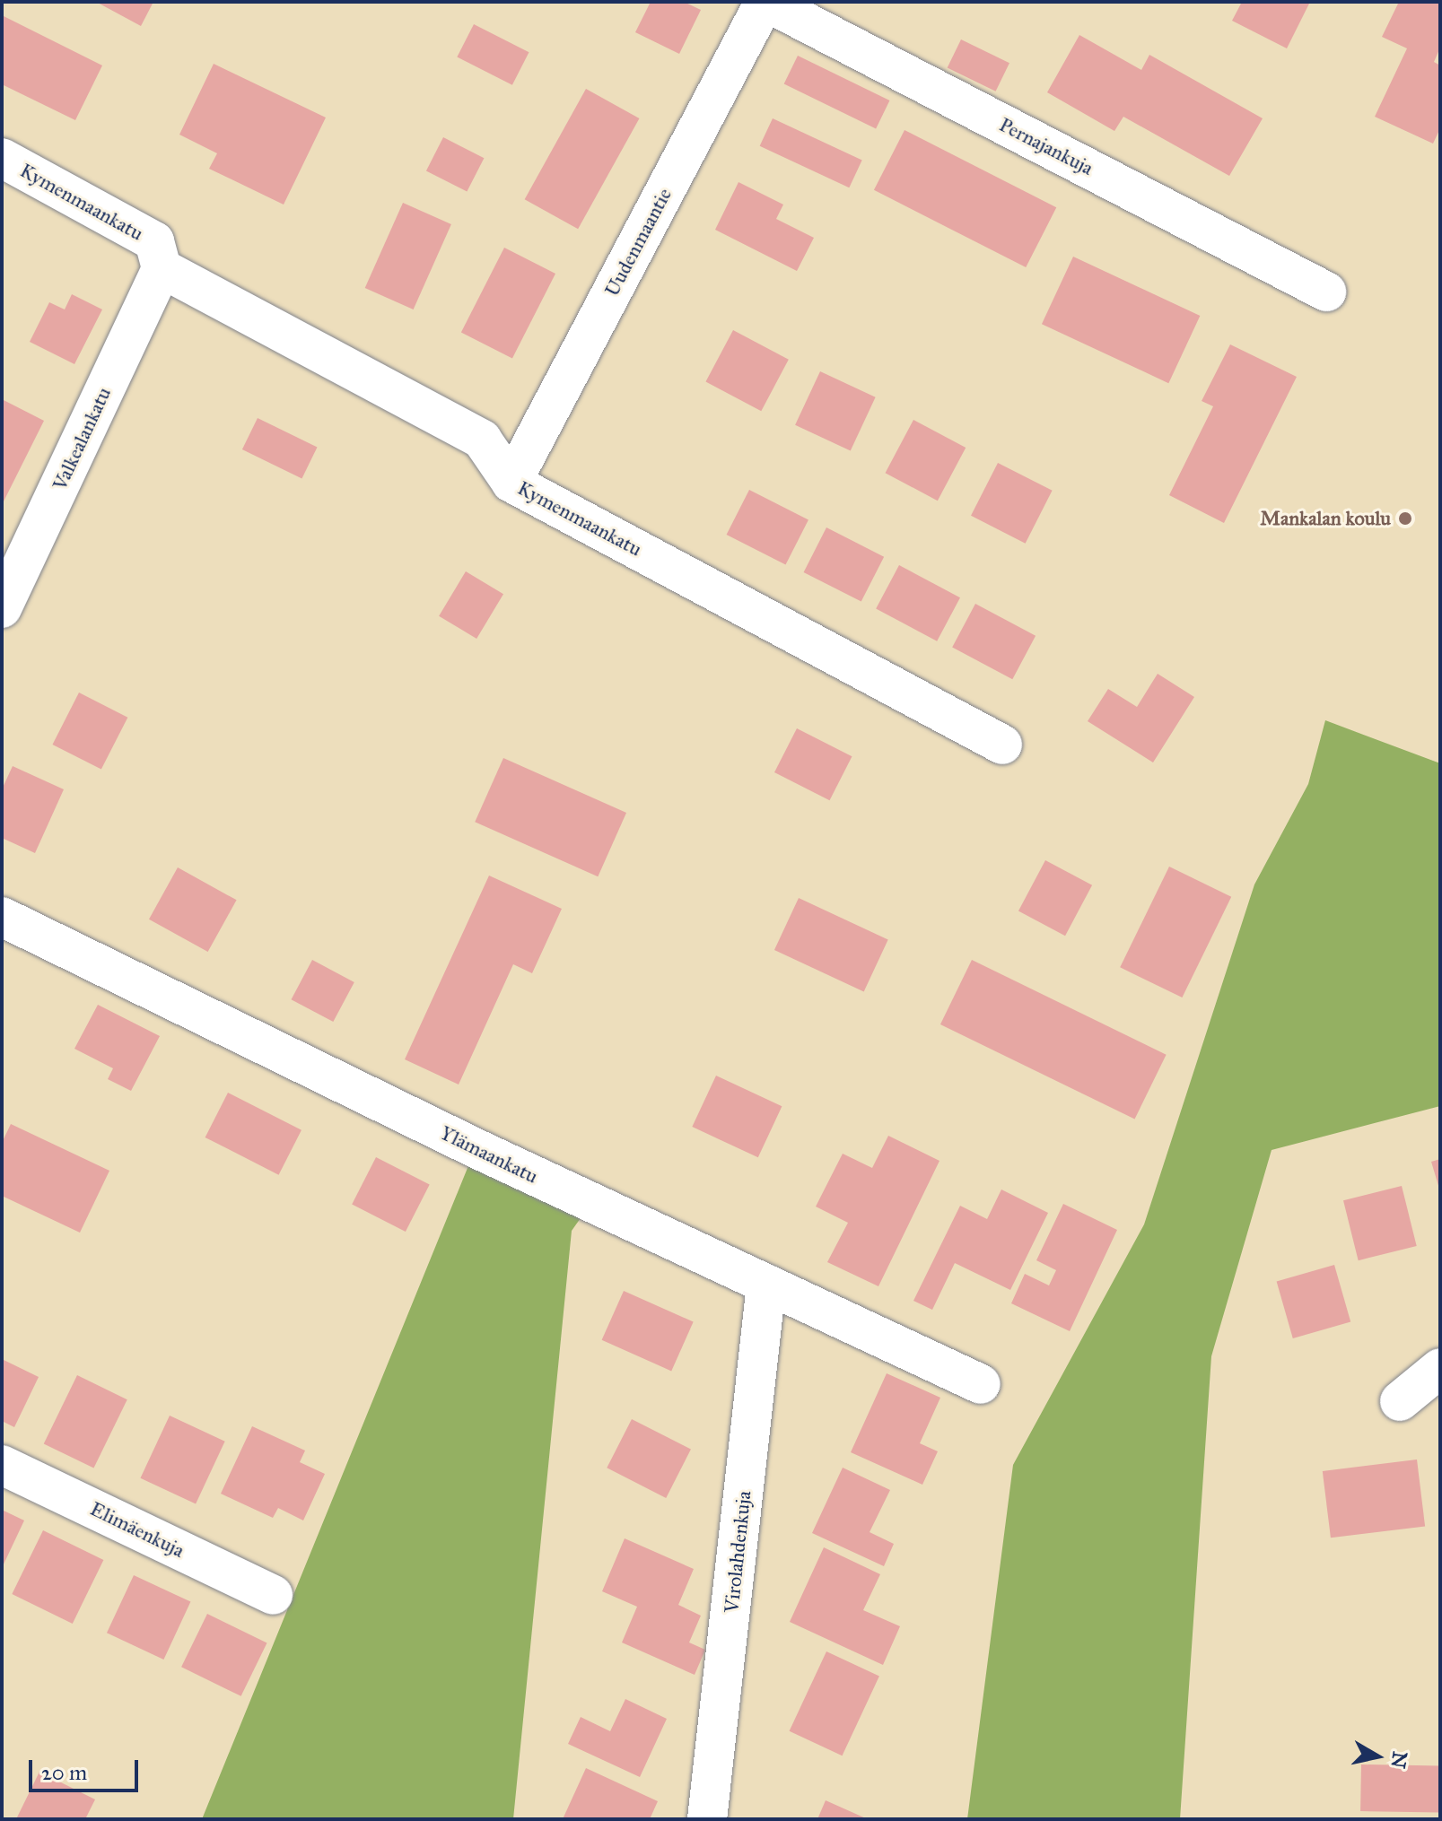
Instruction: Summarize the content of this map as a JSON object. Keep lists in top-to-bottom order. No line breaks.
{"streets":{"street":["Pernajankuja","Kymenmaankatu","Uudenmaantie","Valkealankatu","Ylämaankatu","Elimäenkuja","Virolahdenkuja"]},"crossings":[["Pernajankuja","Uudenmaantie"],["Kymenmaankatu","Uudenmaantie"],["Kymenmaankatu","Valkealankatu"],["Ylämaankatu","Virolahdenkuja"]],"places":["Mankalan koulu"],"scale_bar":"20 m","north":"right"}
